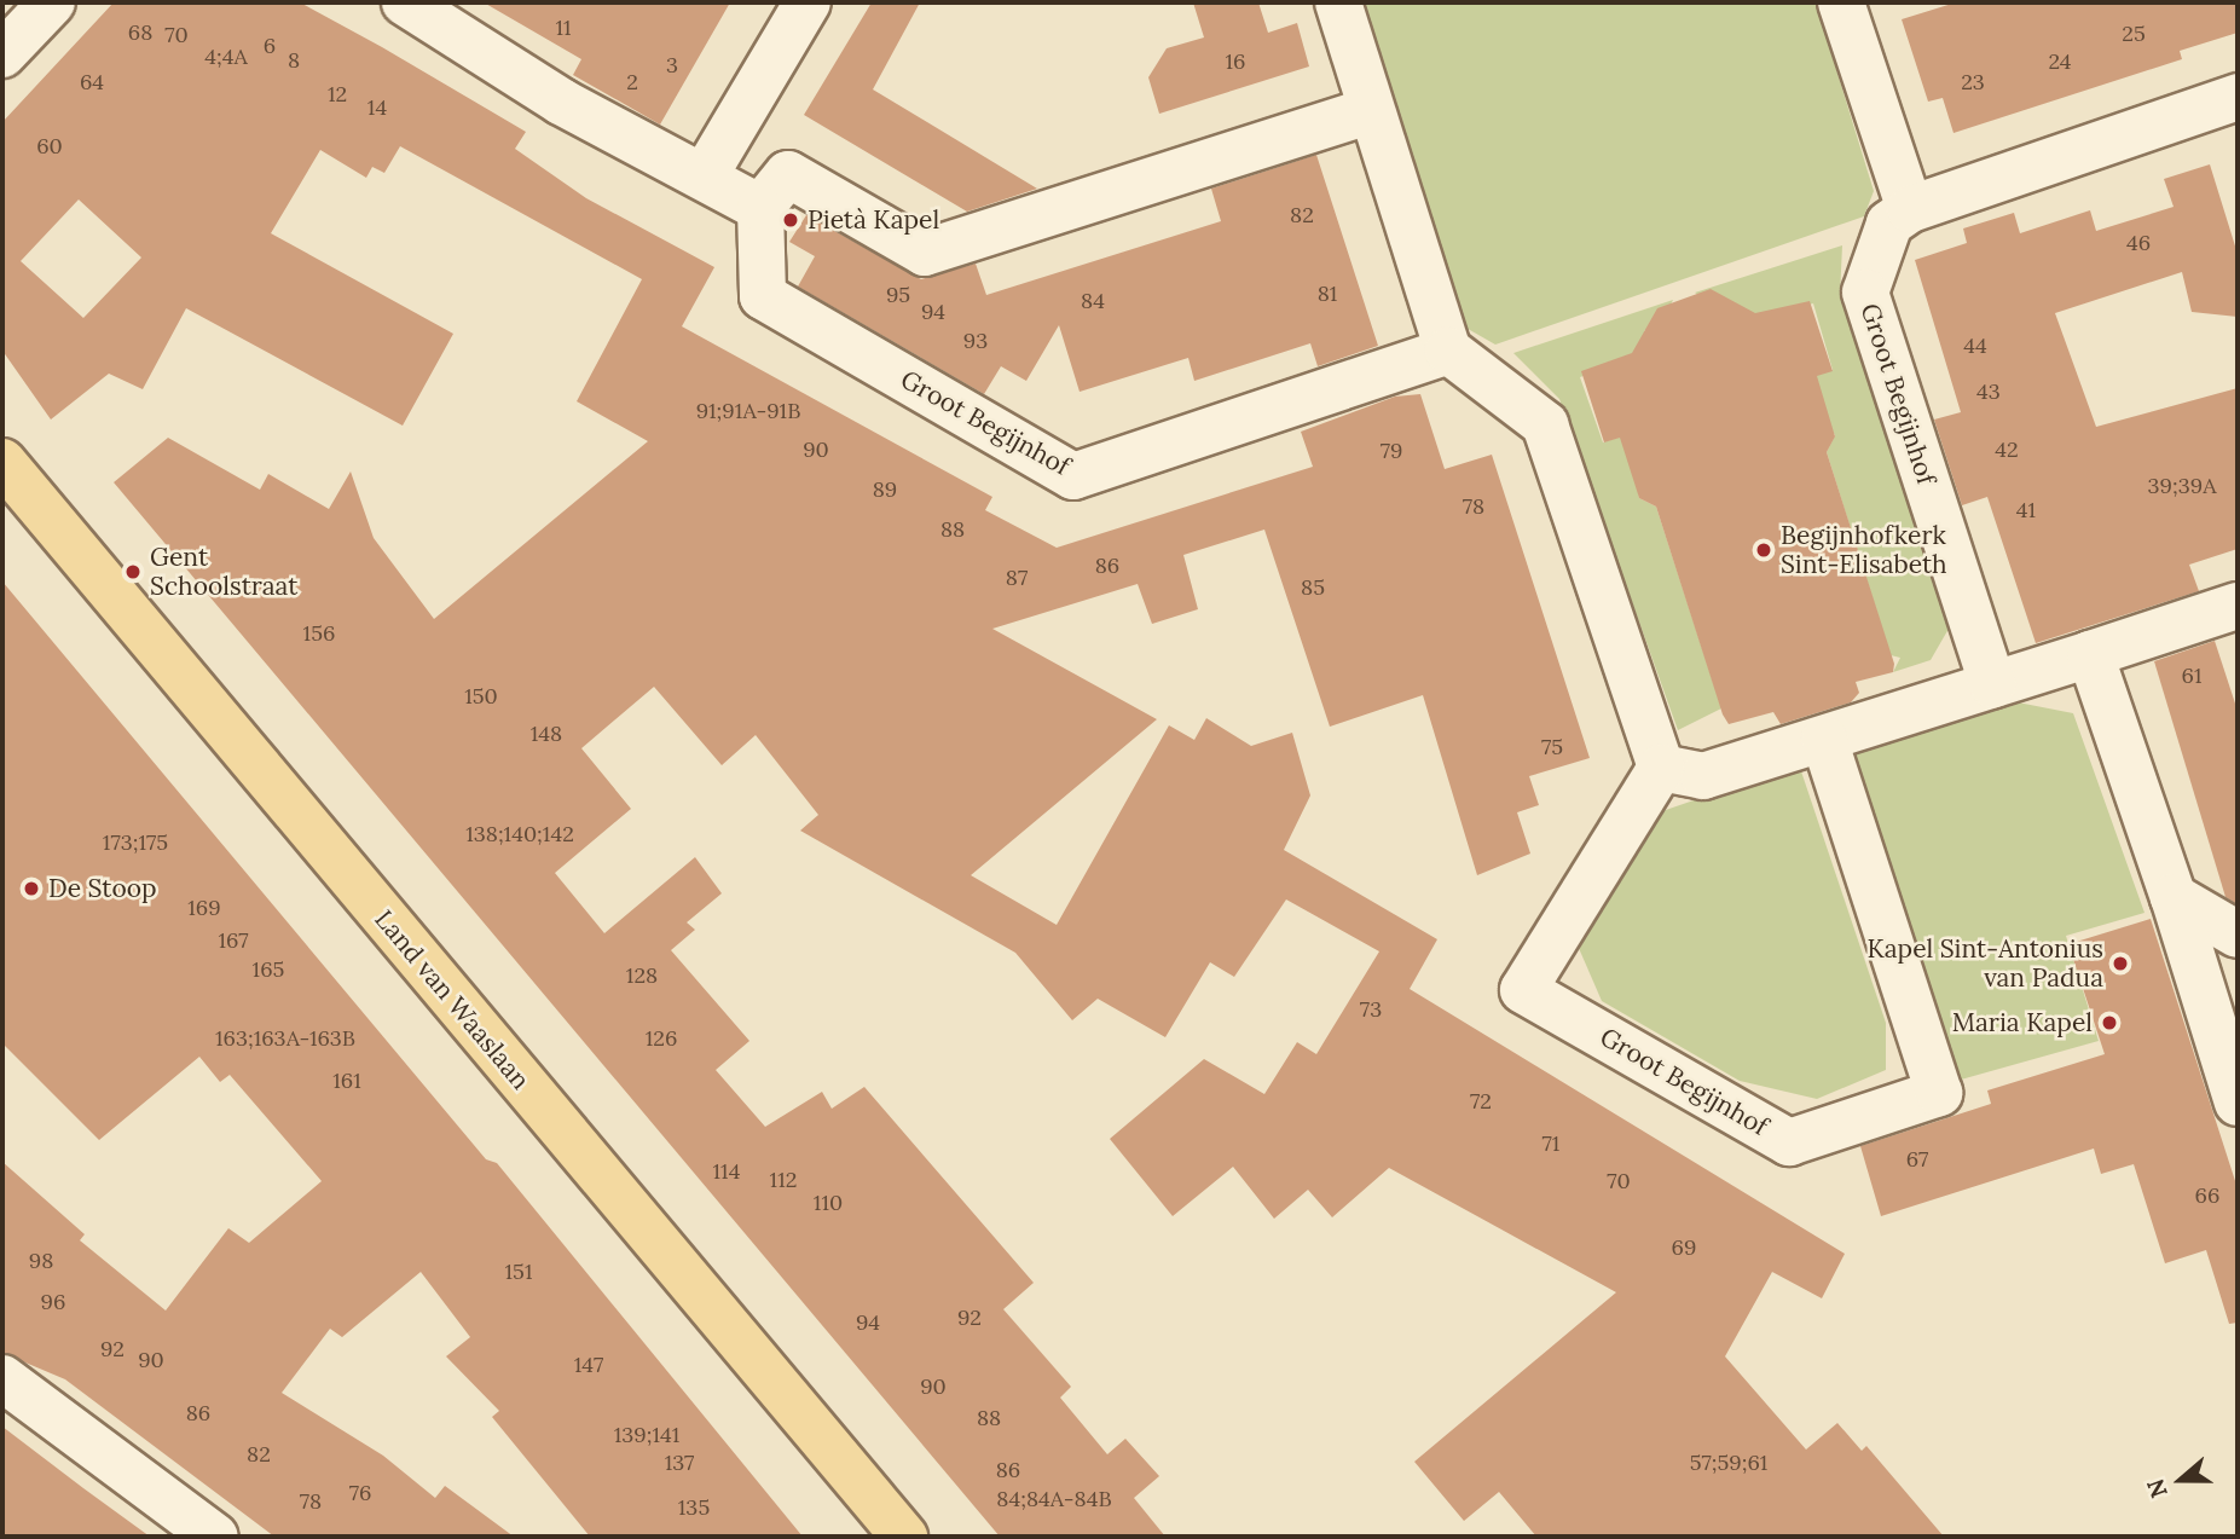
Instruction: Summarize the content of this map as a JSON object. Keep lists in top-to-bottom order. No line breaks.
{"streets":{"main road":["Land van Waaslaan"],"street":["Groot Begijnhof"]},"places":["Pietà Kapel","Begijnhofkerk Sint-Elisabeth","Gent Schoolstraat","De Stoop","Kapel Sint-Antonius van Padua","Maria Kapel"],"house_numbers":["11","68","25","70","6","4;4A","8","16","24","3","64","2","23","12","14","60","82","46","81","95","84","94","93","44","43","91;91A-91B","90","42","79","39;39A","89","78","41","88","86","87","85","156","61","150","148","75","138;140;142","173;175","169","167","165","128","73","163;163A-163B","126","161","72","71","67","114","112","70","66","110","69","98","151","96","92","94","92","90","147","90","86","88","139;141","82","137","57;59;61","86","76","84;84A-84B","78","135"],"north":"left"}
